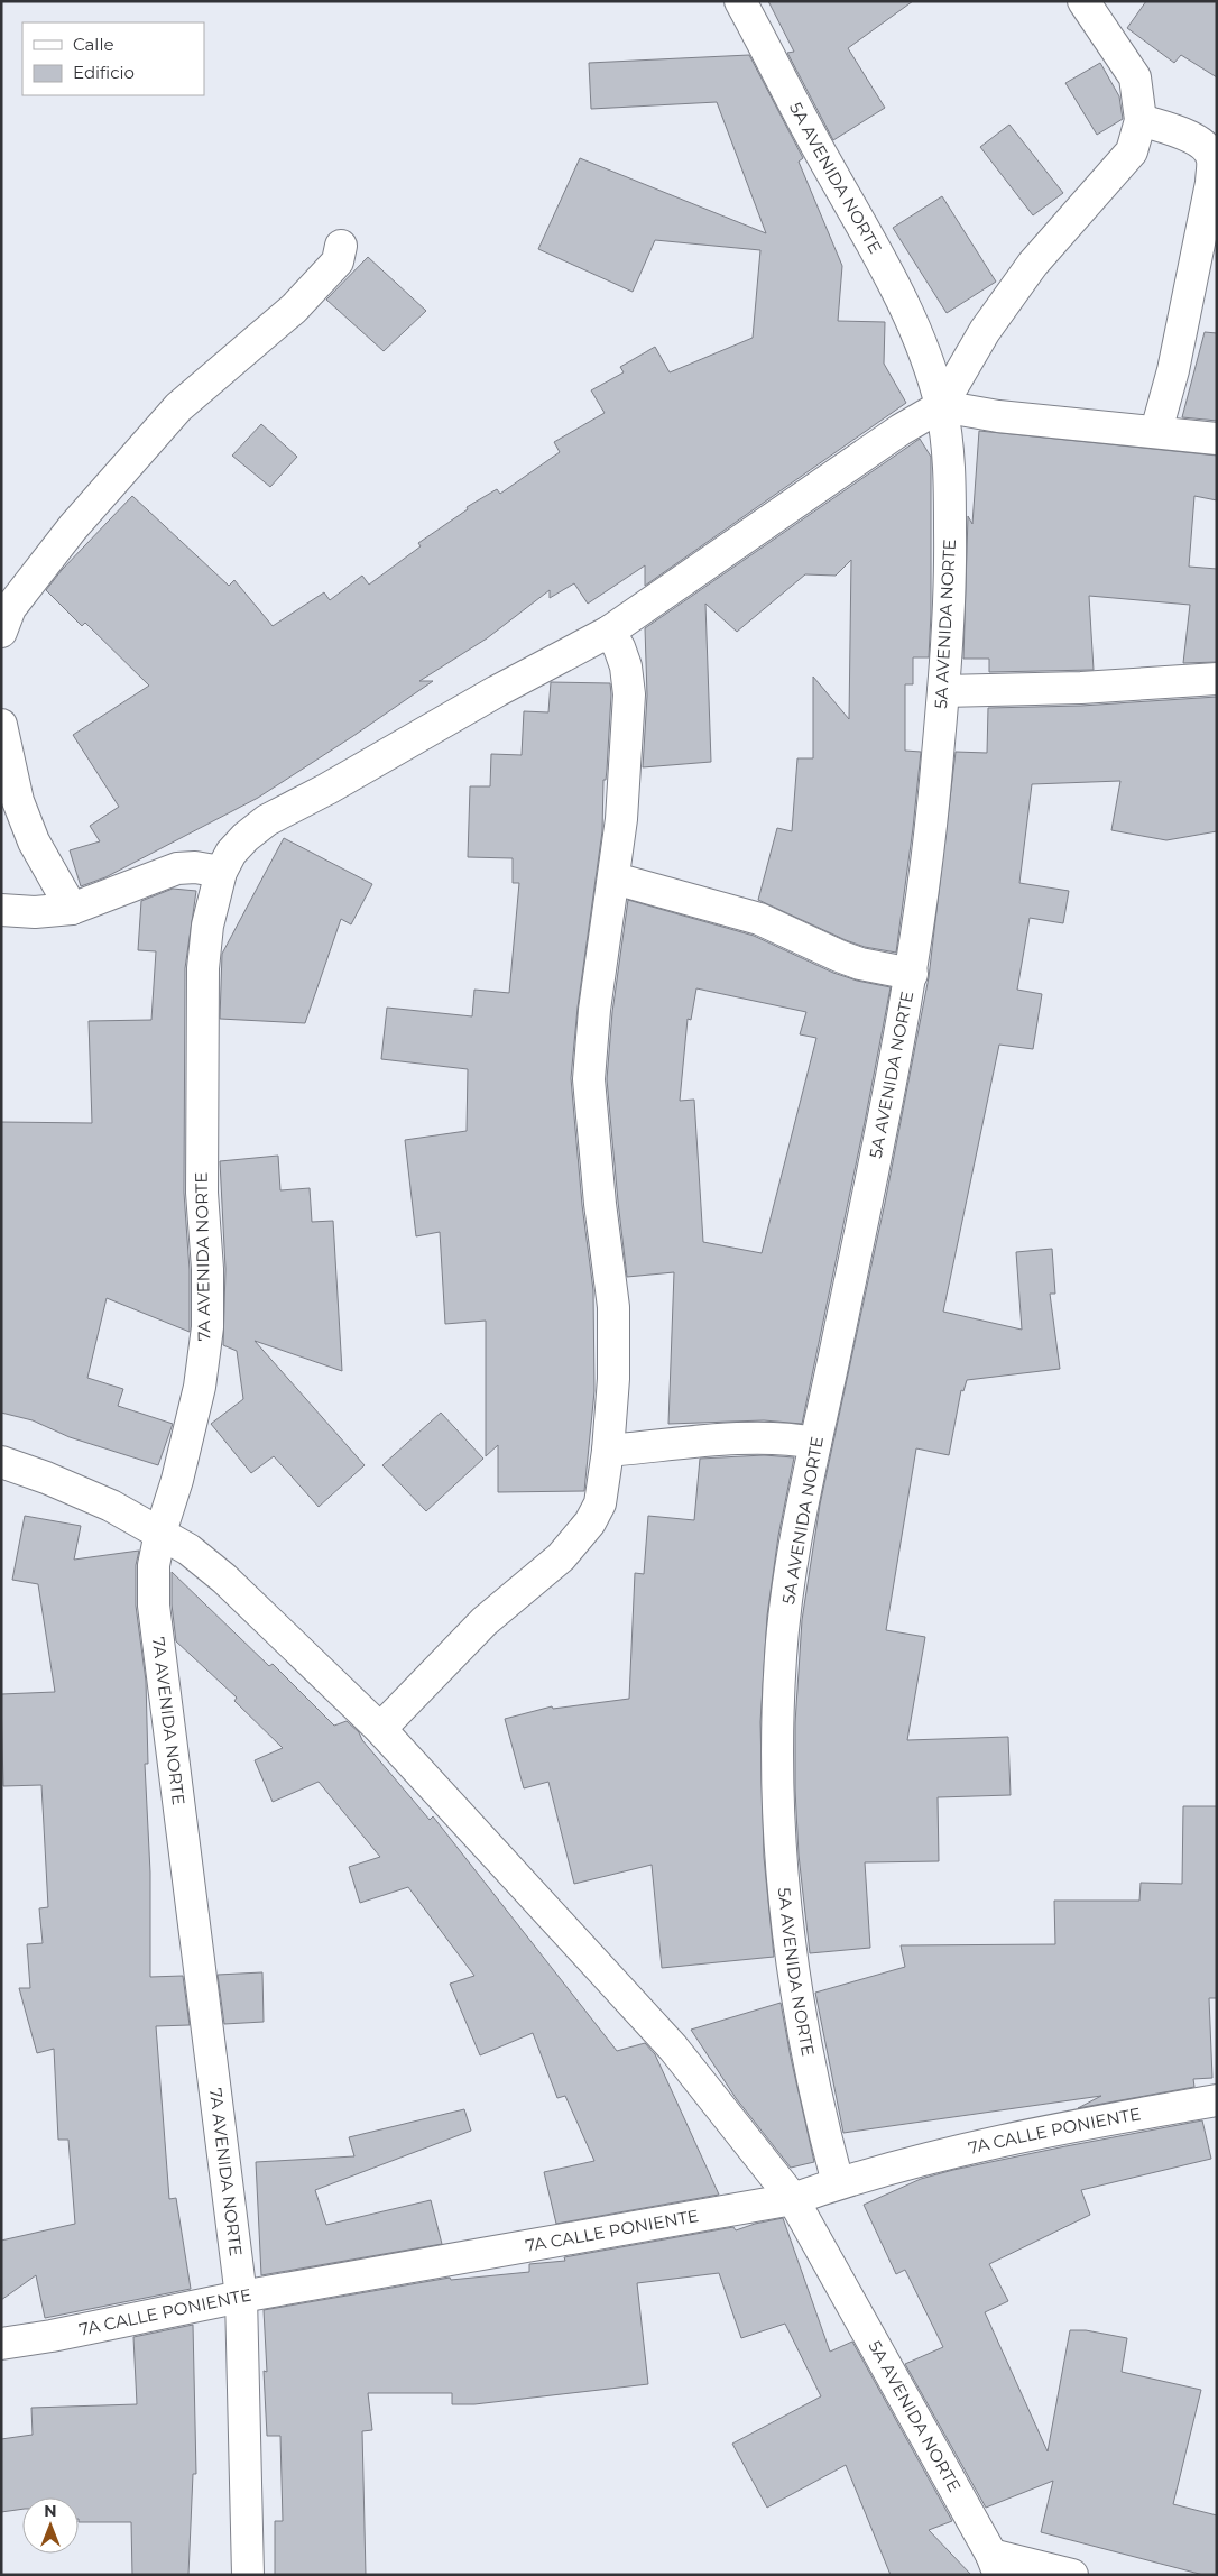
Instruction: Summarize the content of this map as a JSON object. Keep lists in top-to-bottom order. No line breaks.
{"streets":{"street":["5A AVENIDA NORTE","7A AVENIDA NORTE","7A CALLE PONIENTE"]},"crossings":[["5A AVENIDA NORTE","7A AVENIDA NORTE"],["5A AVENIDA NORTE","7A CALLE PONIENTE"],["7A AVENIDA NORTE","7A CALLE PONIENTE"]],"legend":["Calle","Edificio"],"north":"top"}
